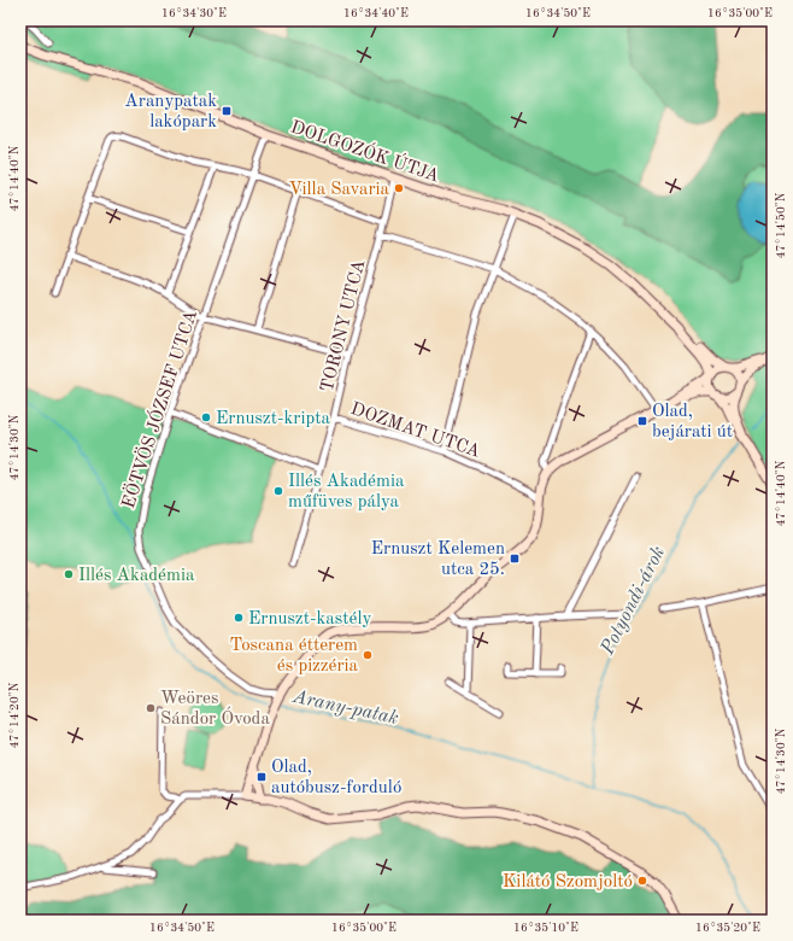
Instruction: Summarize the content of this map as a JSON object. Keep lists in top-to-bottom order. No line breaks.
{"streets":{"street":["DOLGOZÓK ÚTJA","TORONY UTCA","EÖTVÖS JÓZSEF UTCA","DOZMAT UTCA"]},"crossings":[["DOLGOZÓK ÚTJA","TORONY UTCA"],["DOLGOZÓK ÚTJA","EÖTVÖS JÓZSEF UTCA"],["TORONY UTCA","DOZMAT UTCA"]],"water":["Potyondi-árok","Arany-patak"],"places":{"transit":["Aranypatak lakópark","Olad, bejárati út","Ernuszt Kelemen utca 25.","Olad, autóbusz-forduló"],"other":["Villa Savaria","Ernuszt-kripta","Illés Akadémia műfüves pálya","Illés Akadémia","Ernuszt-kastély","Toscana étterem és pizzéria","Weöres Sándor Óvoda","Kilátó Szomjoltó"]},"coordinates":["16°34'30\"E","16°34'40\"E","16°34'50\"E","16°35'00\"E","47°14'40\"N","47°14'50\"N","47°14'30\"N","47°14'20\"N","16°35'10\"E","16°35'20\"E"]}
